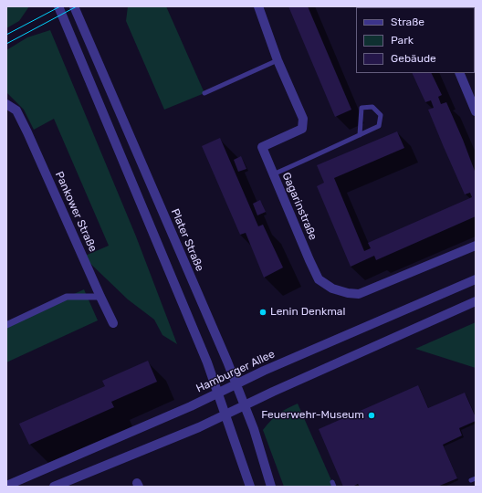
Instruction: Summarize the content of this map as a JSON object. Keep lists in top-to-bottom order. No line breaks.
{"streets":{"street":["Gagarinstraße","Pankower Straße","Plater Straße","Hamburger Allee"]},"crossings":[["Plater Straße","Hamburger Allee"]],"places":["Lenin Denkmal","Feuerwehr-Museum"],"legend":["Straße","Park","Gebäude"]}
